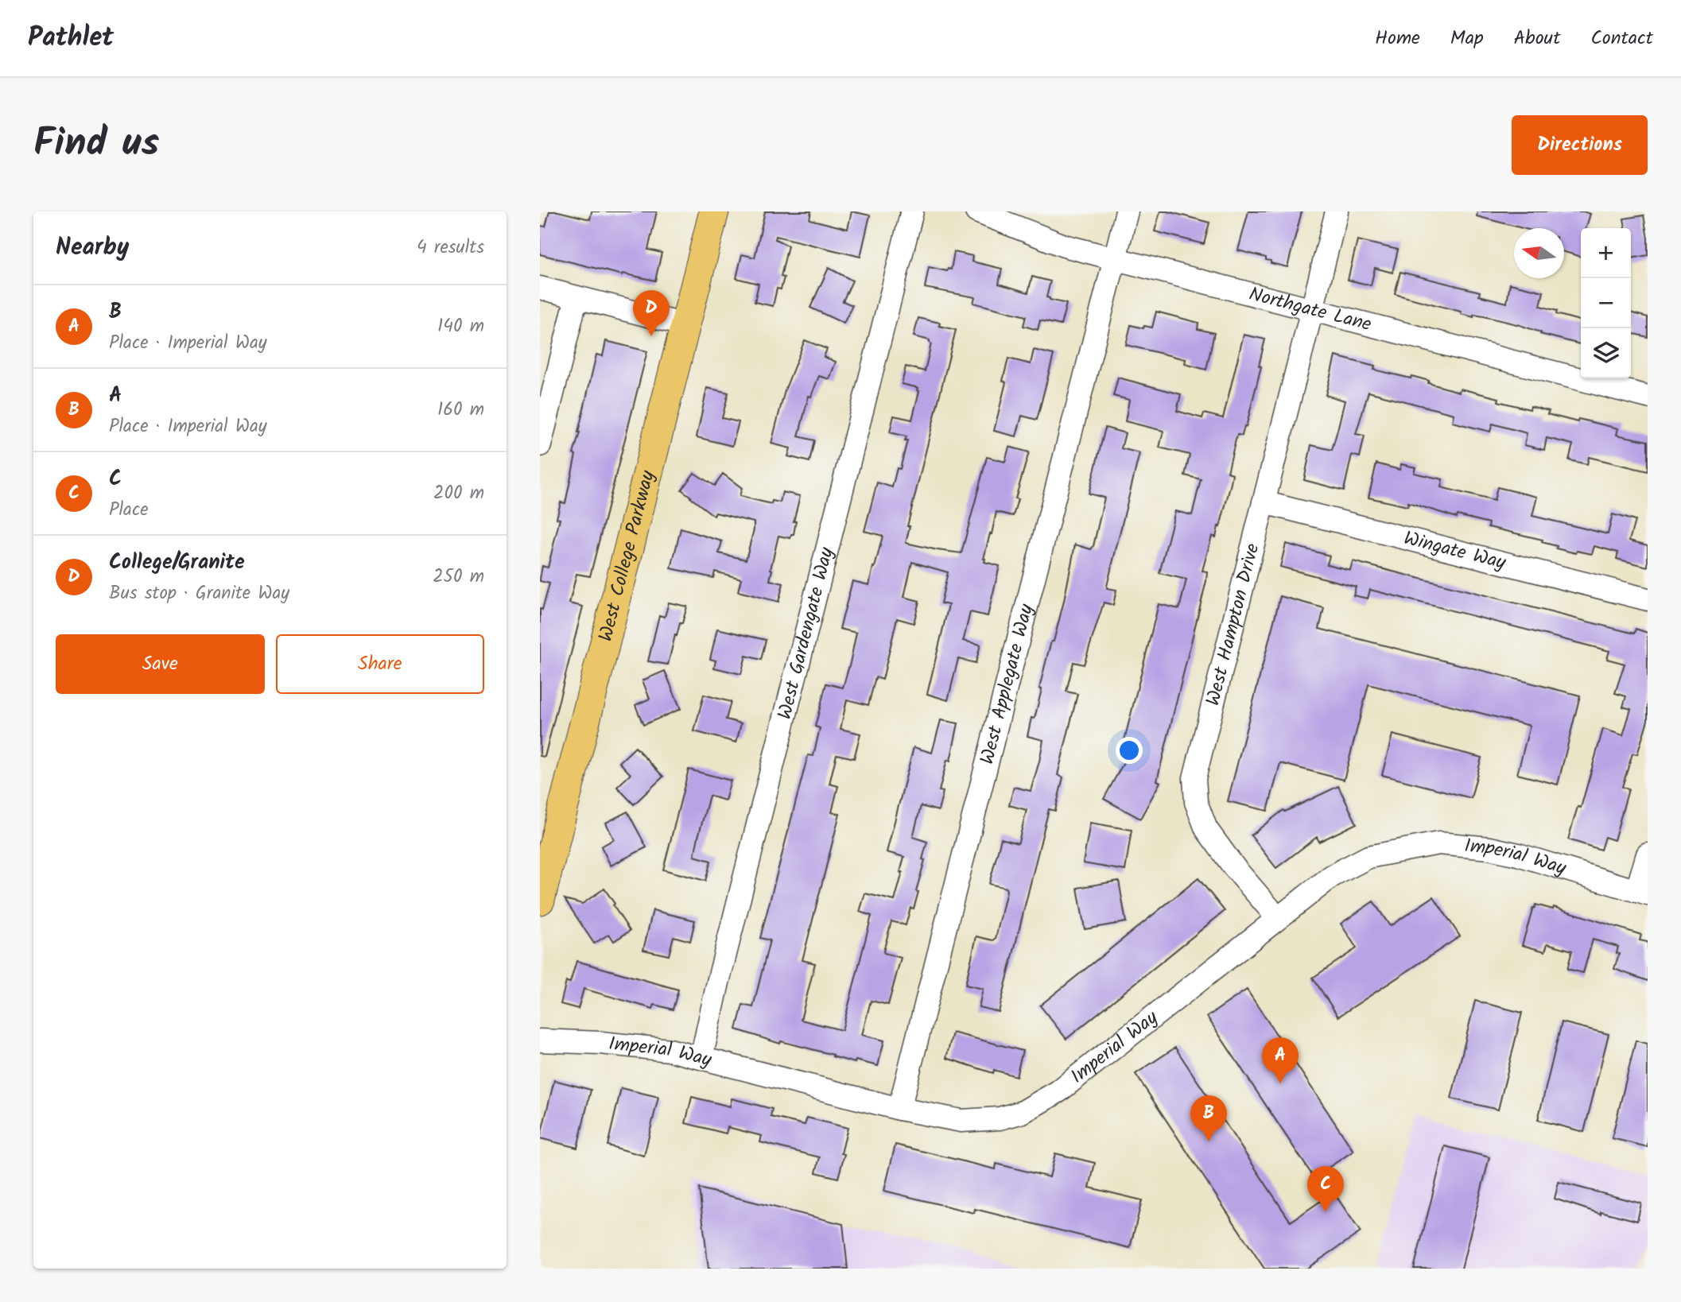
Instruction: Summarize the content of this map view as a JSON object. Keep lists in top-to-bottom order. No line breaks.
{"streets":{"main road":["West College Parkway"],"street":["Northgate Lane","Wingate Way","West Hampton Drive","West Gardengate Way","West Applegate Way","Imperial Way"]},"crossings":[["Northgate Lane","West Hampton Drive"],["Northgate Lane","West Applegate Way"],["Wingate Way","West Hampton Drive"],["West Hampton Drive","Imperial Way"],["West Gardengate Way","Imperial Way"],["West Applegate Way","Imperial Way"]],"north":"left","page":{"header":"Pathlet","nav":["Home","Map","About","Contact"],"title":"Find us","buttons":["Directions",["Save","Share"]],"heading":["Nearby","4 results"],"map_buttons":["+","−"],"list":[{"mark":"A","name":"B","note":"Place · Imperial Way","value":"140 m"},{"mark":"B","name":"A","note":"Place · Imperial Way","value":"160 m"},{"mark":"C","name":"C","note":"Place","value":"200 m"},{"mark":"D","name":"College/Granite","note":"Bus stop · Granite Way","value":"250 m"}],"pins":["D","A","B","C"]}}
